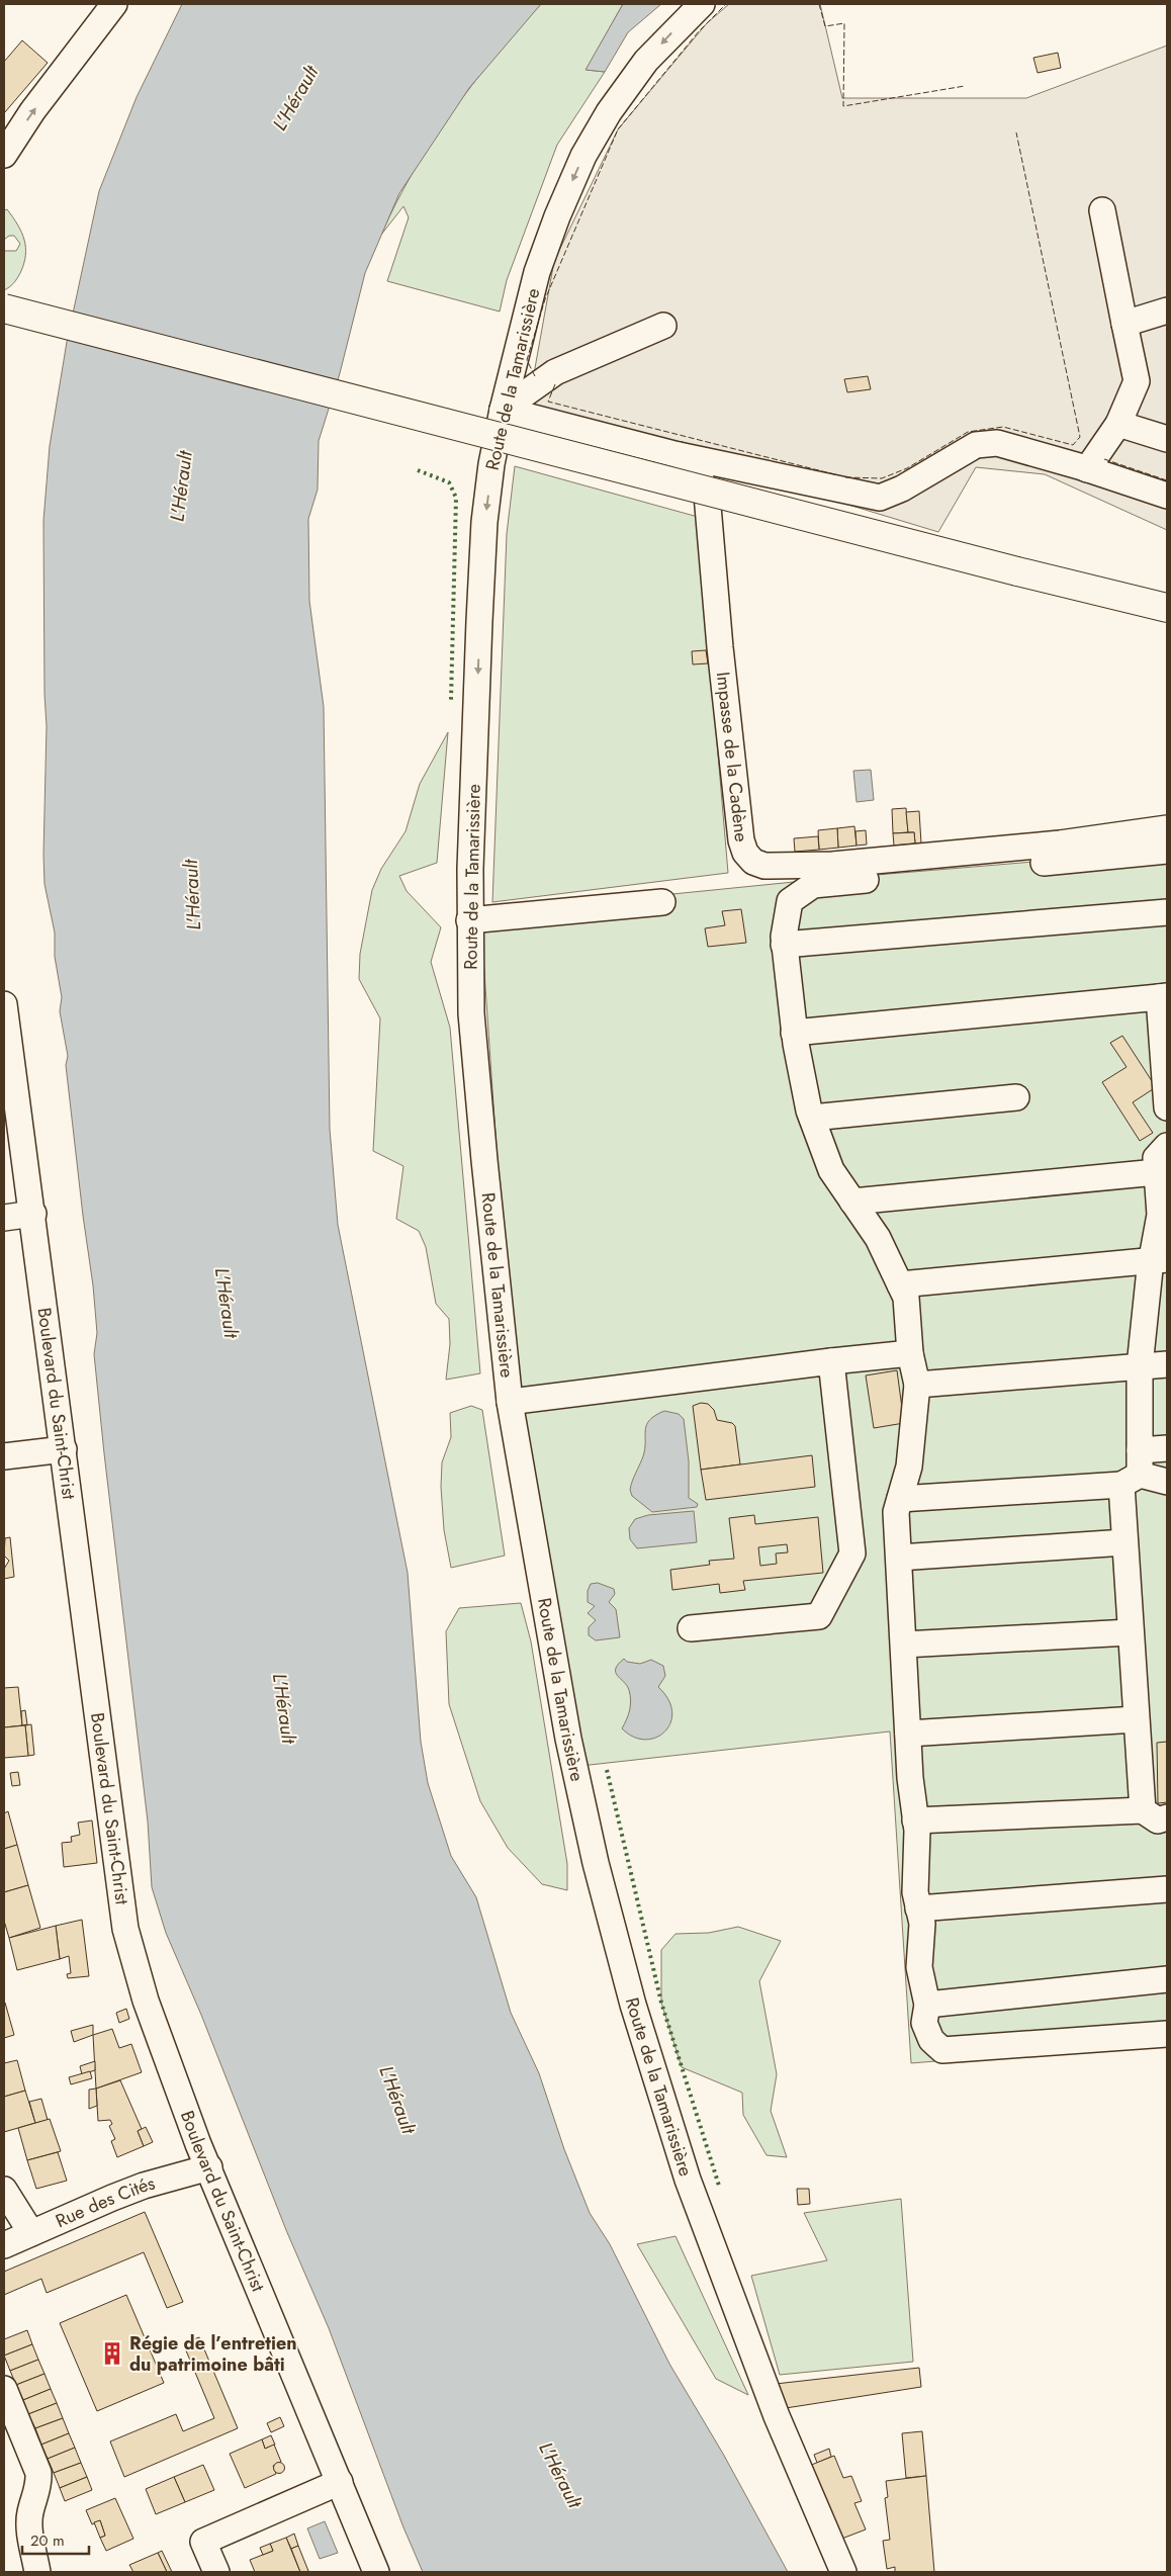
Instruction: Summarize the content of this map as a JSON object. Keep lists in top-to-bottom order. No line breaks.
{"streets":{"street":["Route de la Tamarissière","Impasse de la Cadène","Boulevard du Saint-Christ","Rue des Cités"]},"crossings":[["Route de la Tamarissière","Impasse de la Cadène"],["Boulevard du Saint-Christ","Rue des Cités"]],"one_way":["Route de la Tamarissière"],"water":["L'Hérault"],"places":{"building":["Régie de l’entretien du patrimoine bâti"]},"scale_bar":"20 m"}
